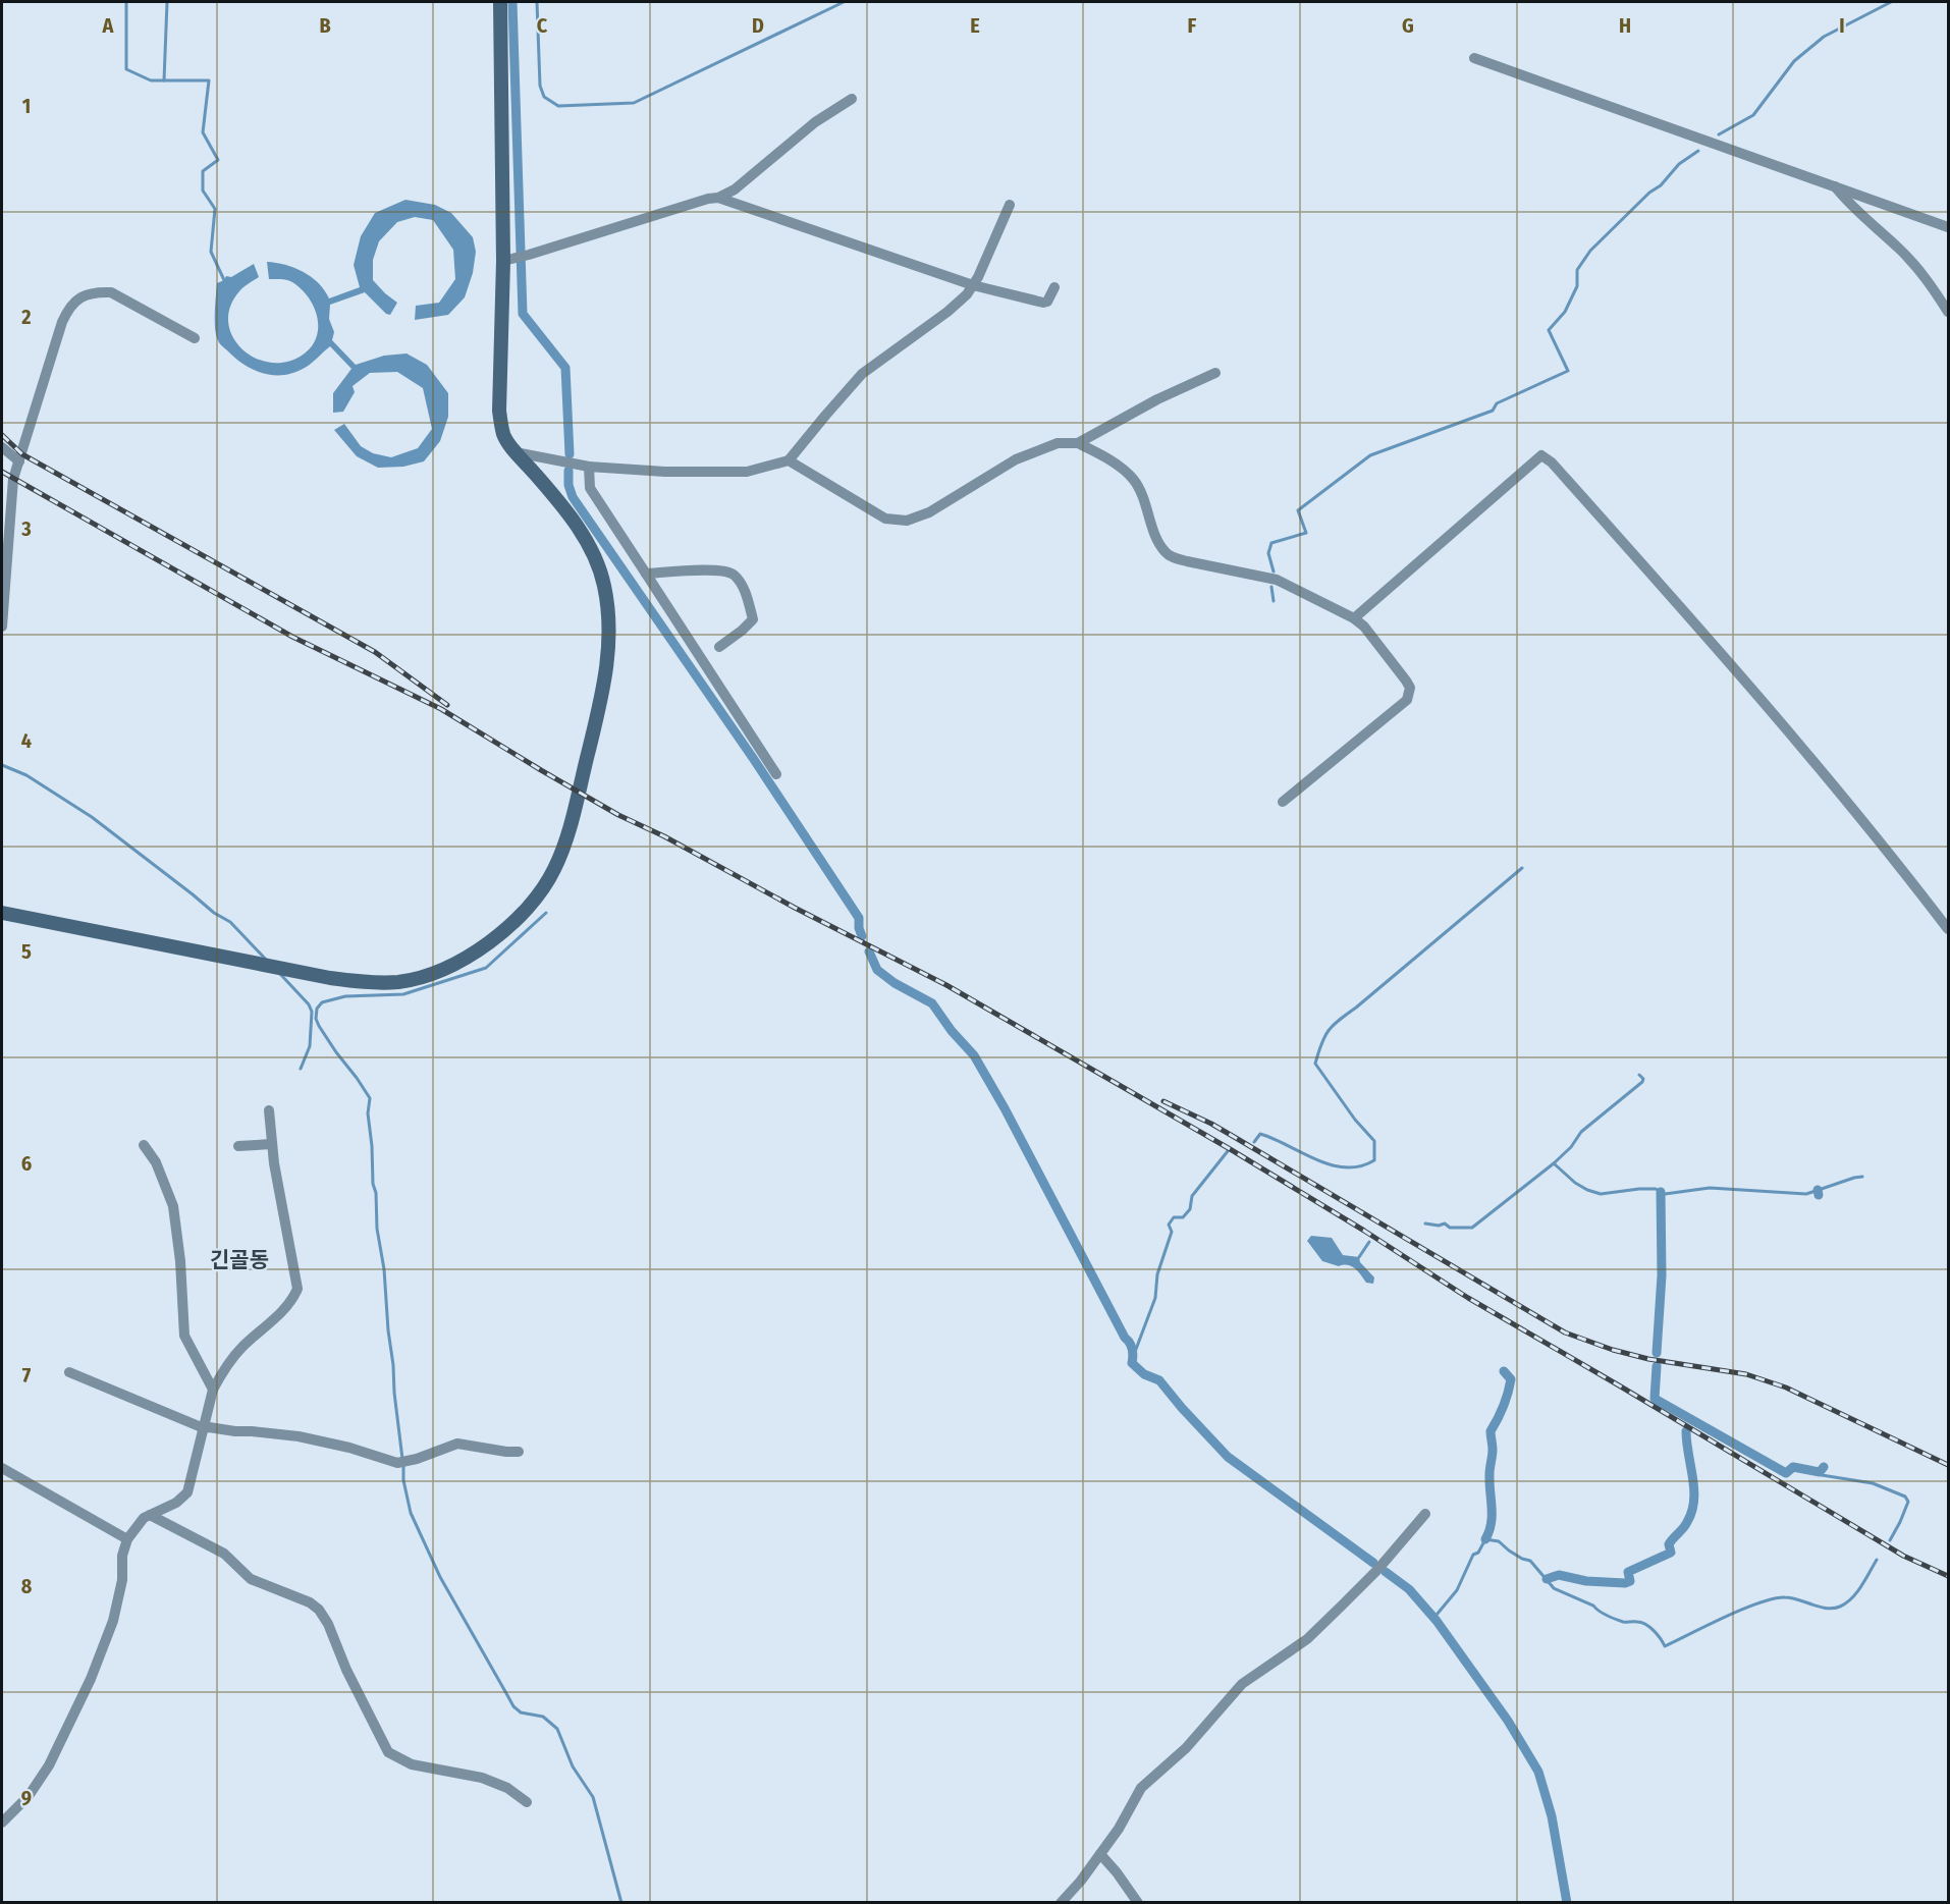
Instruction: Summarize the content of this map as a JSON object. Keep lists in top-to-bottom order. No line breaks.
{"districts":["긴골동"],"grid":{"columns":["A","B","C","D","E","F","G","H","I"],"rows":["1","2","3","4","5","6","7","8","9"]}}
